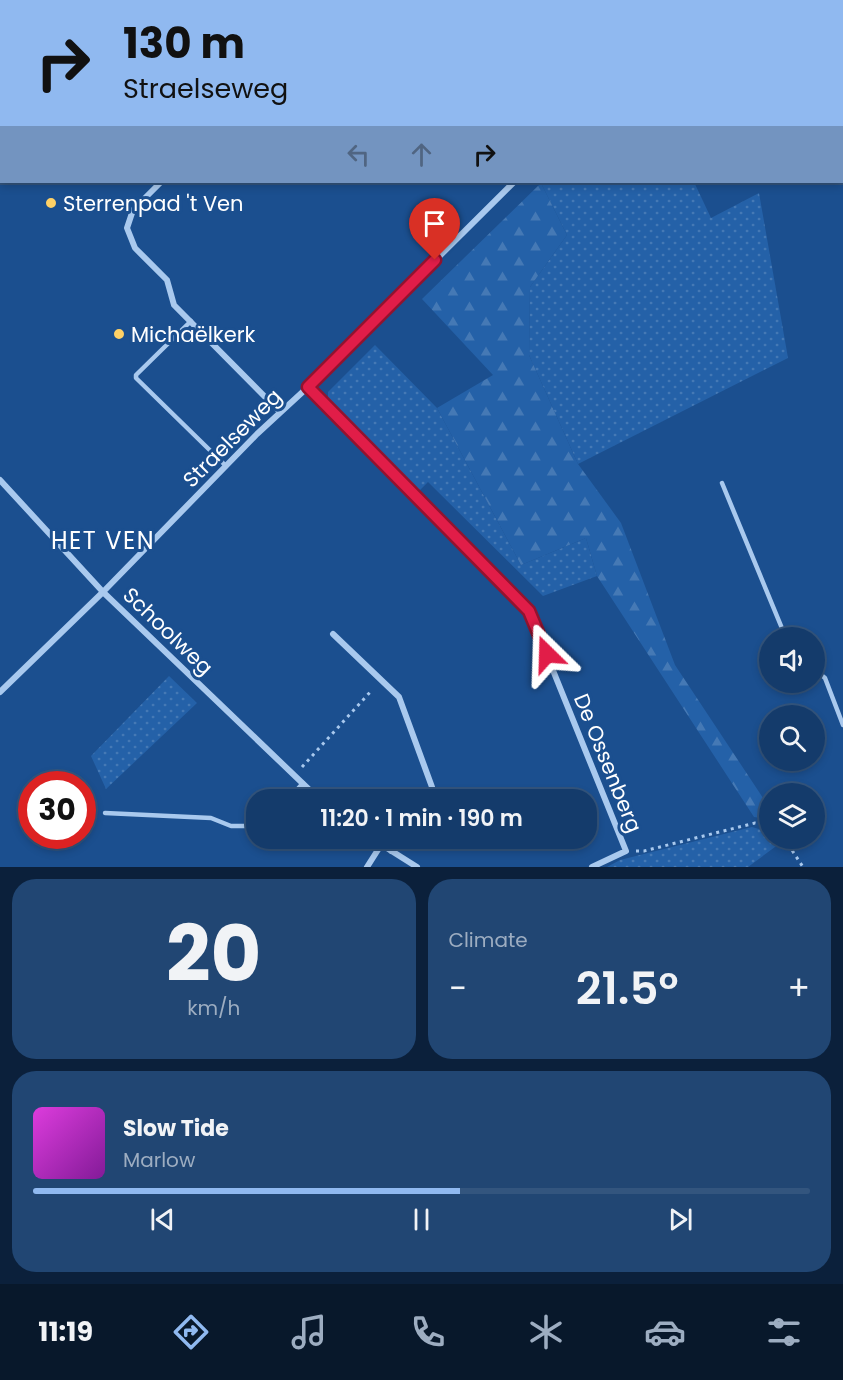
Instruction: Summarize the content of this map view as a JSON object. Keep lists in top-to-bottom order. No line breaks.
{"streets":{"street":["Straelseweg","Schoolweg","De Ossenberg"]},"crossings":[["Straelseweg","Schoolweg"],["Straelseweg","De Ossenberg"]],"districts":["HET VEN"],"places":["Sterrenpad 't Ven","Michaëlkerk"],"page":{"turn":["130 m","Straelseweg"],"limit":"30","trip":"11:20 · 1 min · 190 m","tile":[["20","km/h"],"Climate"],"heat":["−","21.5°","+"],"song":["Slow Tide","Marlow"],"tabs":"11:19"}}
